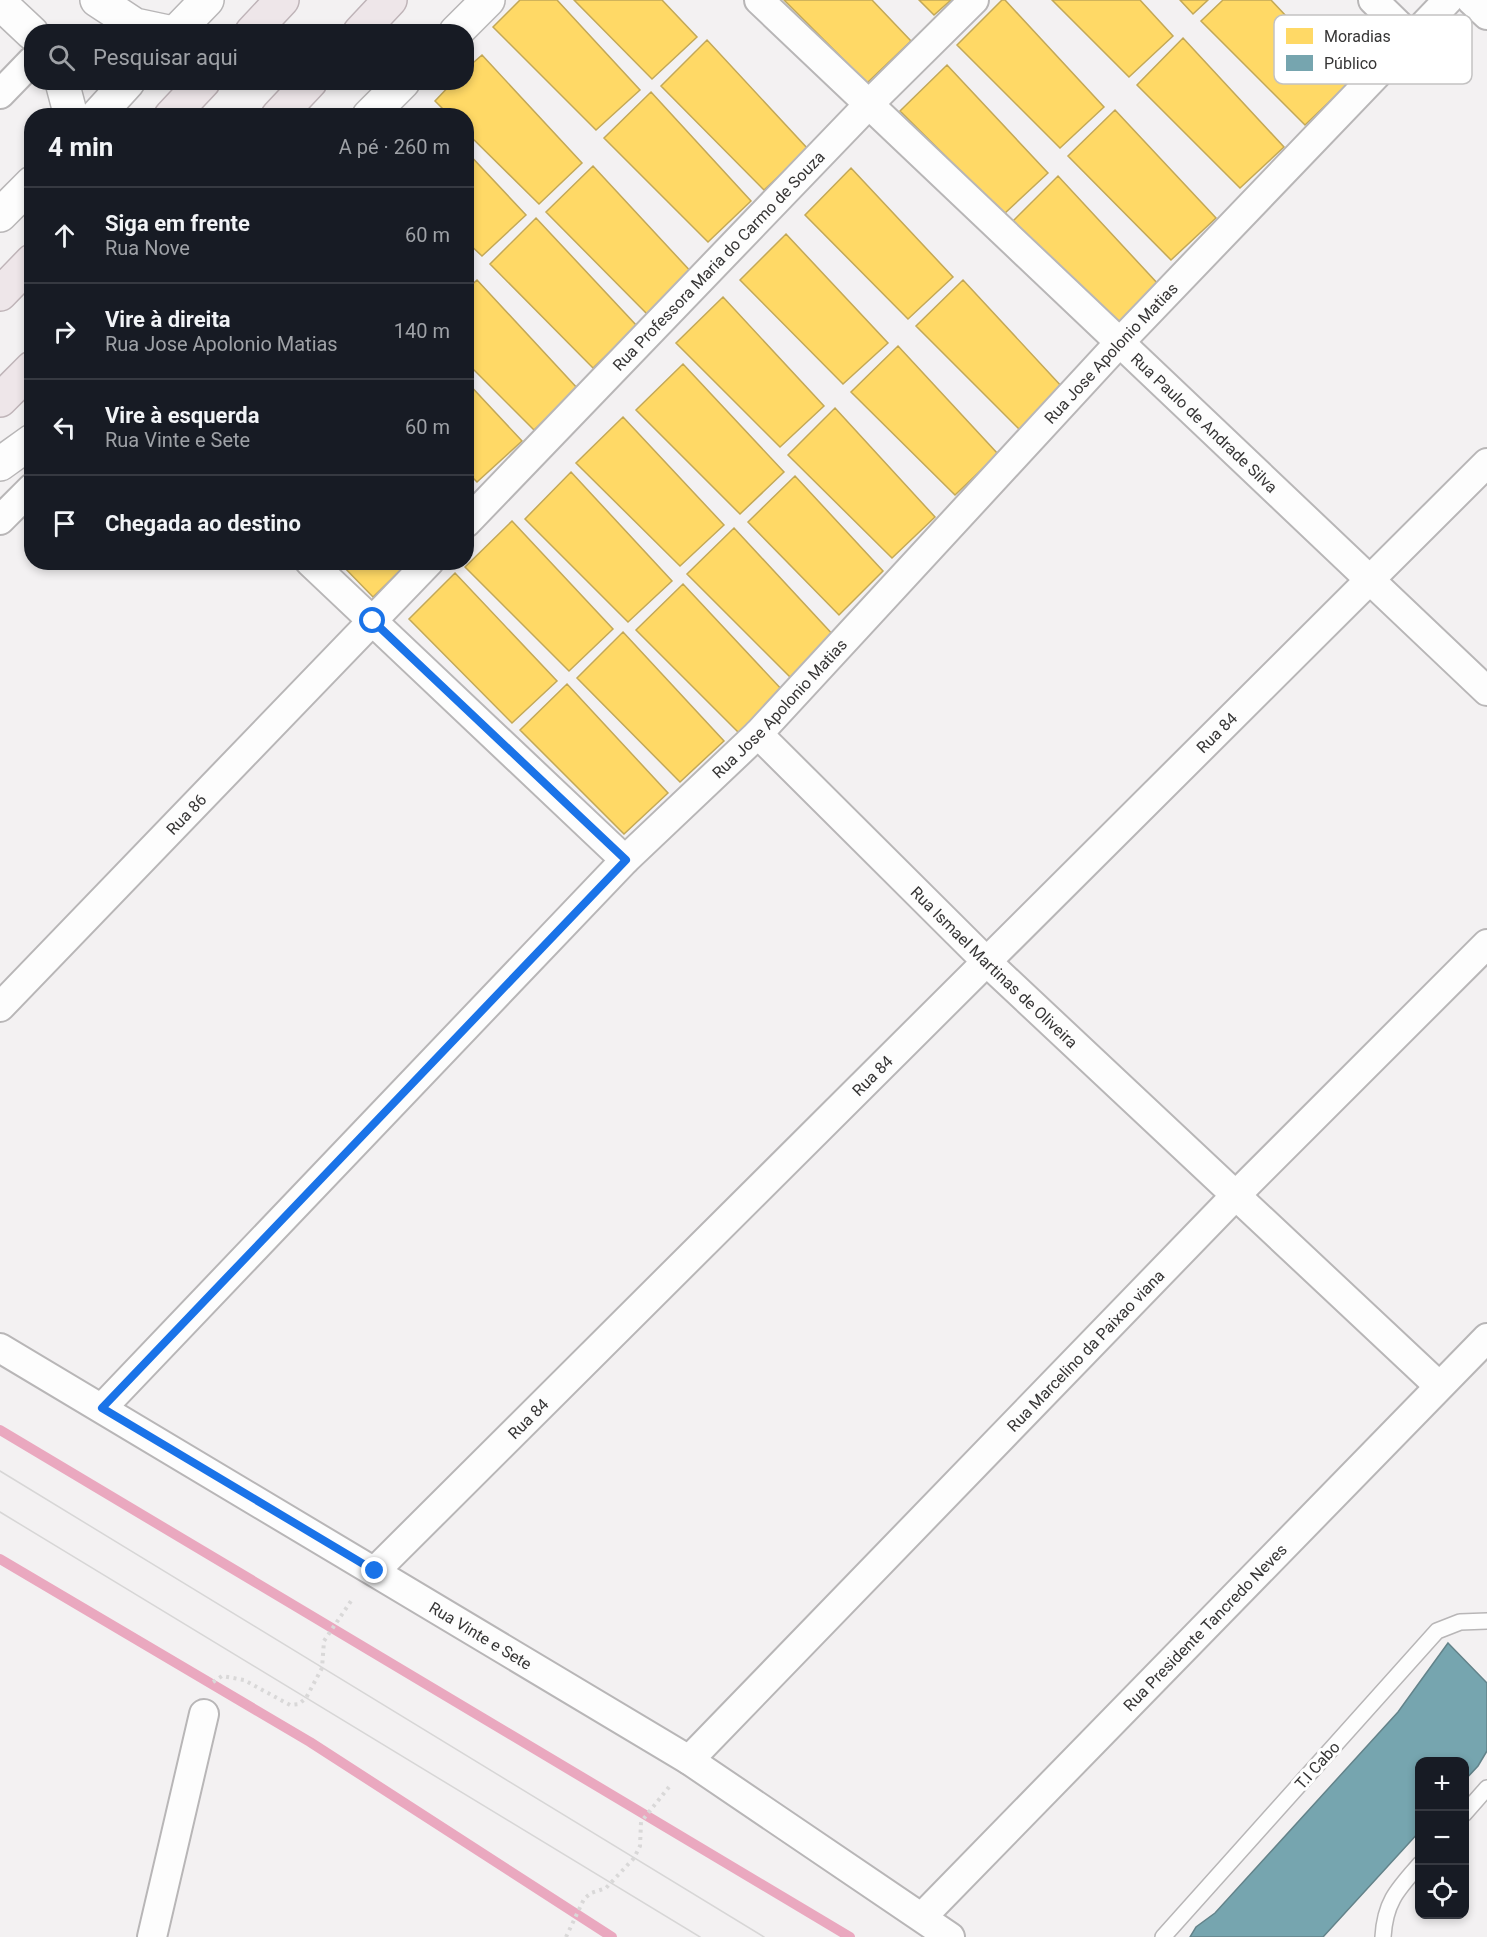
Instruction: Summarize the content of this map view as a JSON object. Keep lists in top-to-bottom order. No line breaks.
{"streets":{"street":["Rua Professora Maria do Carmo de Souza","Rua Jose Apolonio Matias","Rua Paulo de Andrade Silva","Rua 84","Rua 86","Rua Ismael Martinas de Oliveira","Rua Marcelino da Paixao viana","Rua Presidente Tancredo Neves","Rua Vinte e Sete"],"lane":["T.I Cabo"]},"crossings":[["Rua Professora Maria do Carmo de Souza","Rua Paulo de Andrade Silva"],["Rua Jose Apolonio Matias","Rua Paulo de Andrade Silva"],["Rua Jose Apolonio Matias","Rua Ismael Martinas de Oliveira"],["Rua Jose Apolonio Matias","Rua Vinte e Sete"],["Rua Paulo de Andrade Silva","Rua 84"],["Rua 84","Rua Ismael Martinas de Oliveira"],["Rua 84","Rua Vinte e Sete"],["Rua Ismael Martinas de Oliveira","Rua Marcelino da Paixao viana"],["Rua Ismael Martinas de Oliveira","Rua Presidente Tancredo Neves"],["Rua Marcelino da Paixao viana","Rua Vinte e Sete"],["Rua Presidente Tancredo Neves","Rua Vinte e Sete"]],"legend":["Moradias","Público"],"page":{"search":"Pesquisar aqui","heading":["4 min","A pé · 260 m"],"list":[["Siga em frente","Rua Nove","60 m"],["Vire à direita","Rua Jose Apolonio Matias","140 m"],["Vire à esquerda","Rua Vinte e Sete","60 m"],"Chegada ao destino"],"map_buttons":["+","−"]}}
